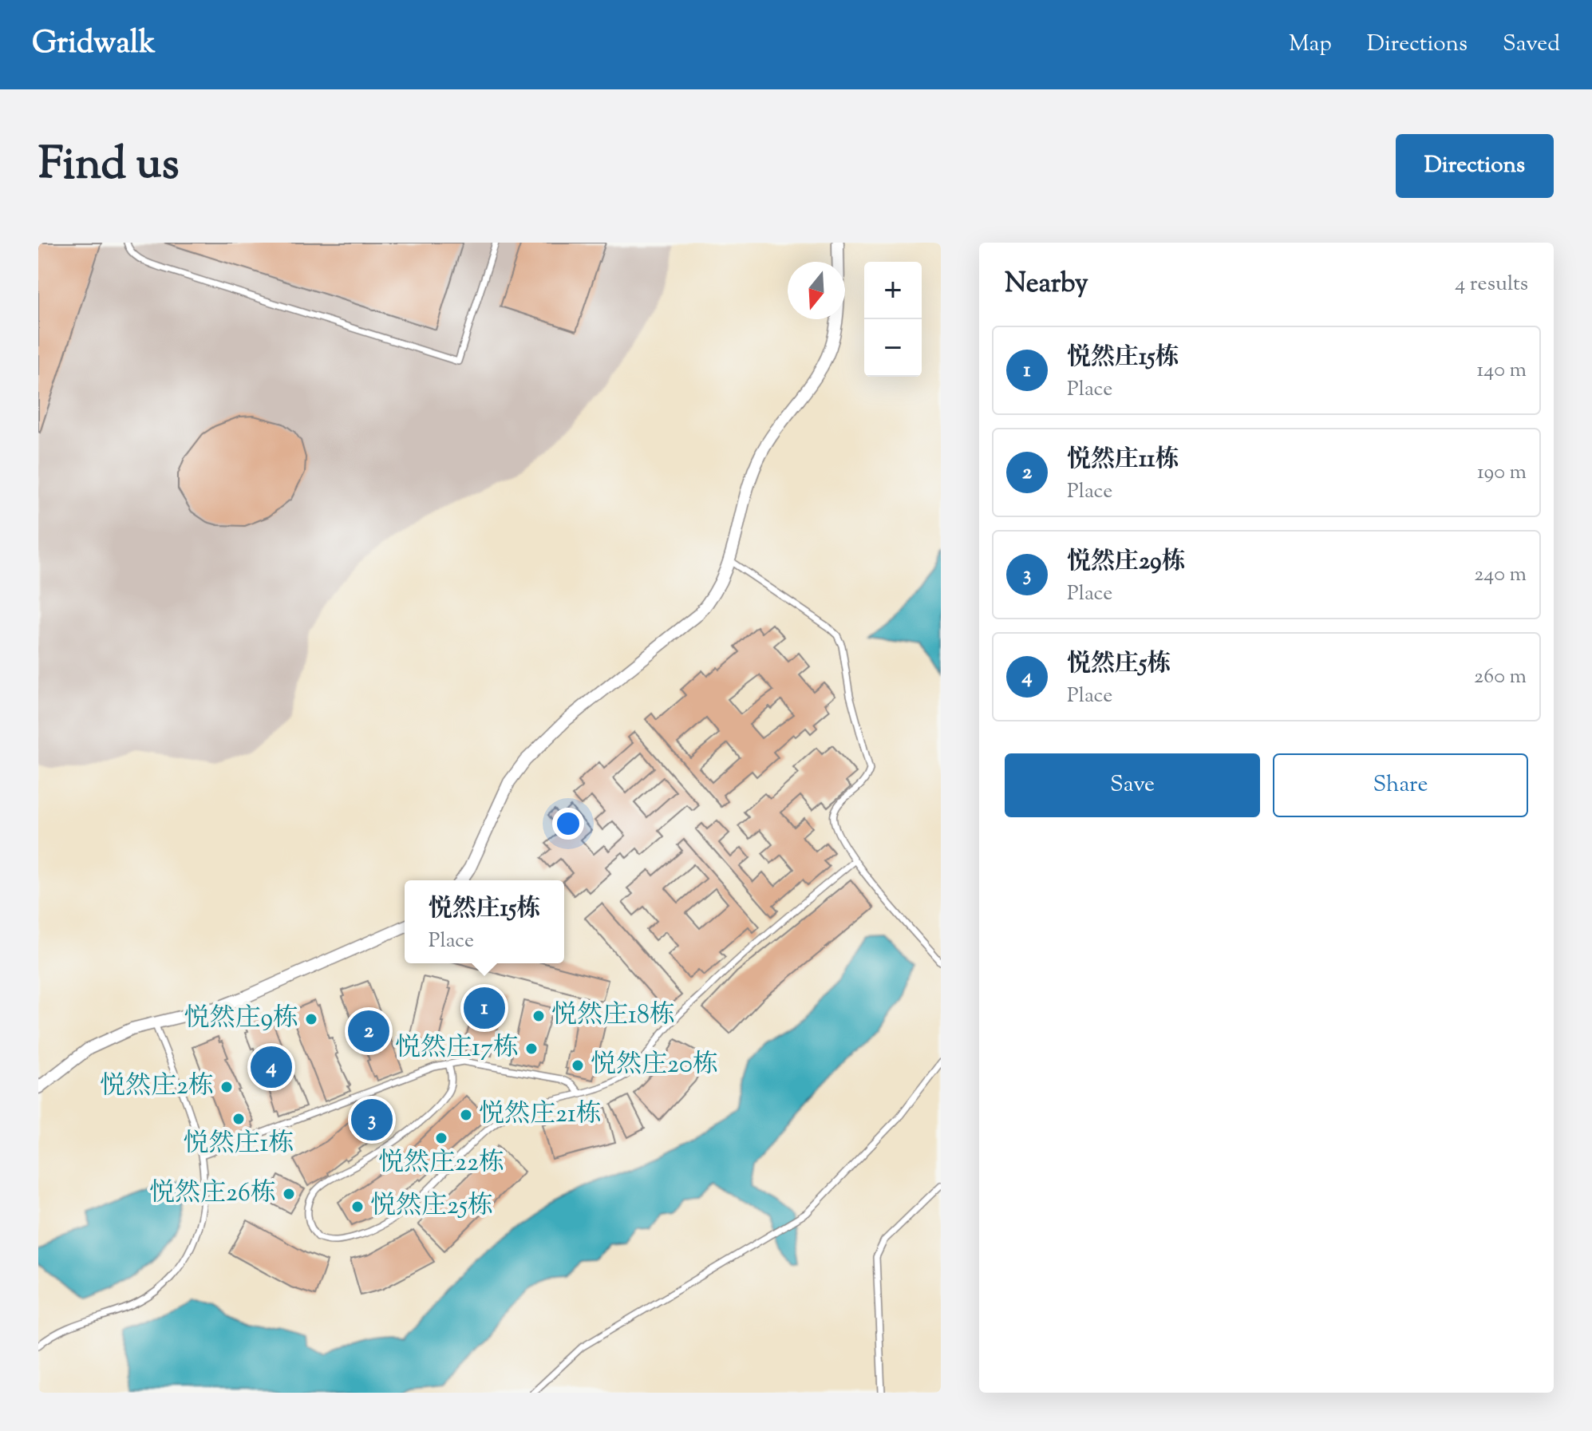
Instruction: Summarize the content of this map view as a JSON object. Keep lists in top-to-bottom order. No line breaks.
{"places":["悦然庄18栋","悦然庄9栋","悦然庄17栋","悦然庄20栋","悦然庄2栋","悦然庄21栋","悦然庄1栋","悦然庄22栋","悦然庄26栋","悦然庄25栋"],"north":"bottom","page":{"header":"Gridwalk","nav":["Map","Directions","Saved"],"title":"Find us","buttons":["Directions",["Save","Share"]],"heading":["Nearby","4 results"],"map_buttons":["+","−"],"list":[{"mark":"1","name":"悦然庄15栋","note":"Place","value":"140 m"},{"mark":"2","name":"悦然庄11栋","note":"Place","value":"190 m"},{"mark":"3","name":"悦然庄29栋","note":"Place","value":"240 m"},{"mark":"4","name":"悦然庄5栋","note":"Place","value":"260 m"}],"popup":["悦然庄15栋","Place"],"pins":["1","2","4","3"]}}
